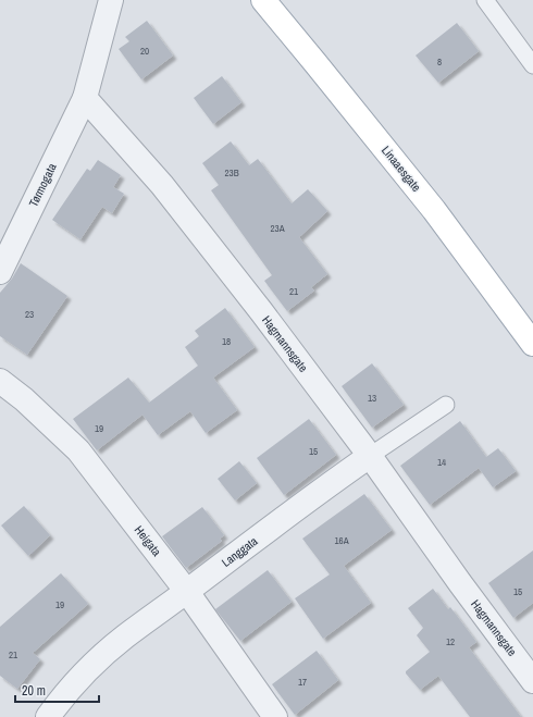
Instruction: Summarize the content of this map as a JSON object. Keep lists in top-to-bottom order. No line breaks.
{"streets":{"main road":["Linaaesgate"],"street":["Tørmogata","Hagmannsgate","Heigata","Langgata"]},"crossings":[["Tørmogata","Hagmannsgate"],["Hagmannsgate","Langgata"],["Heigata","Langgata"]],"house_numbers":["20","8","23B","23A","21","23","18","13","19","15","14","16A","15","19","12","21","17"],"scale_bar":"20 m"}
